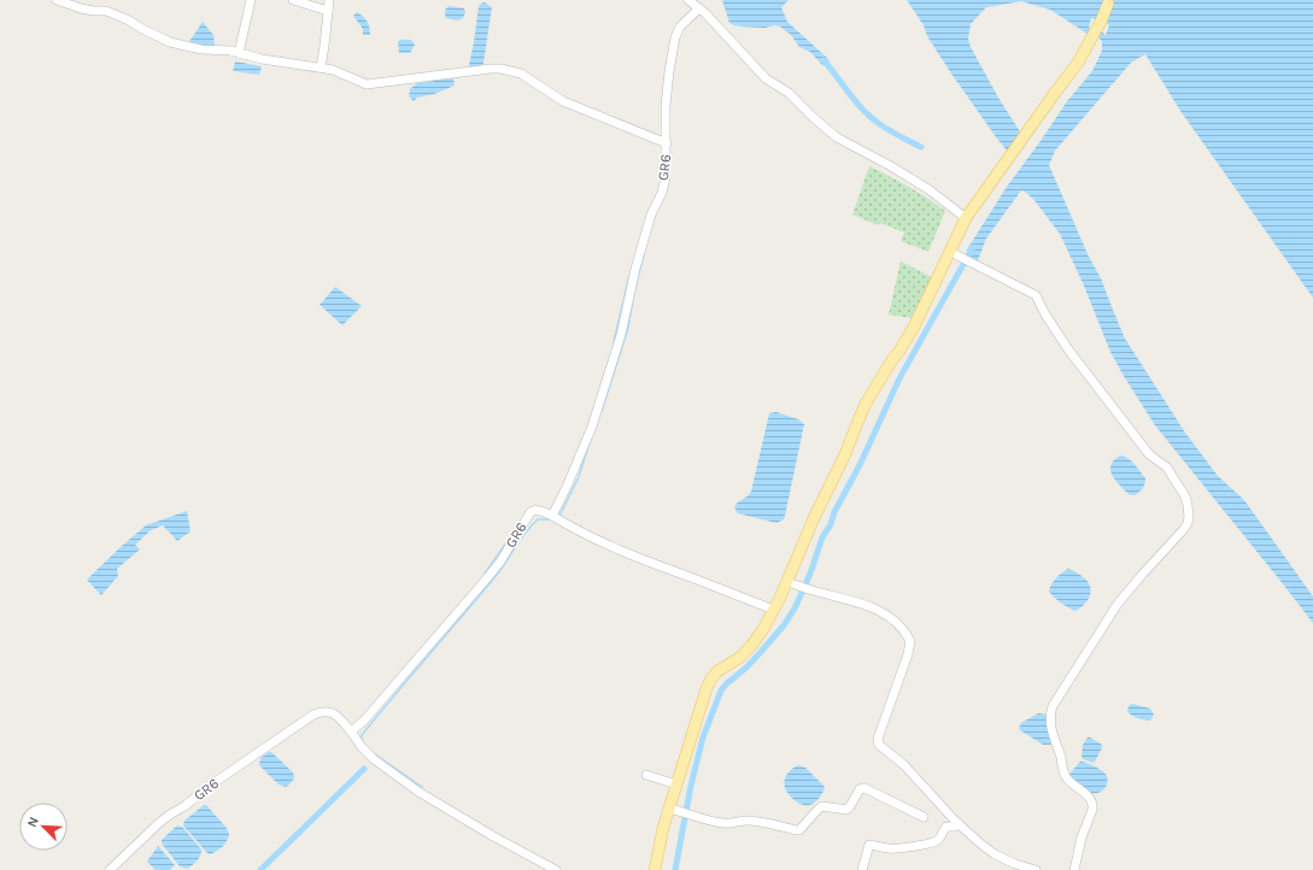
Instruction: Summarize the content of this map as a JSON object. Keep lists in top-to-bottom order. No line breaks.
{"streets":{"street":["GR6"]},"north":"top left"}
